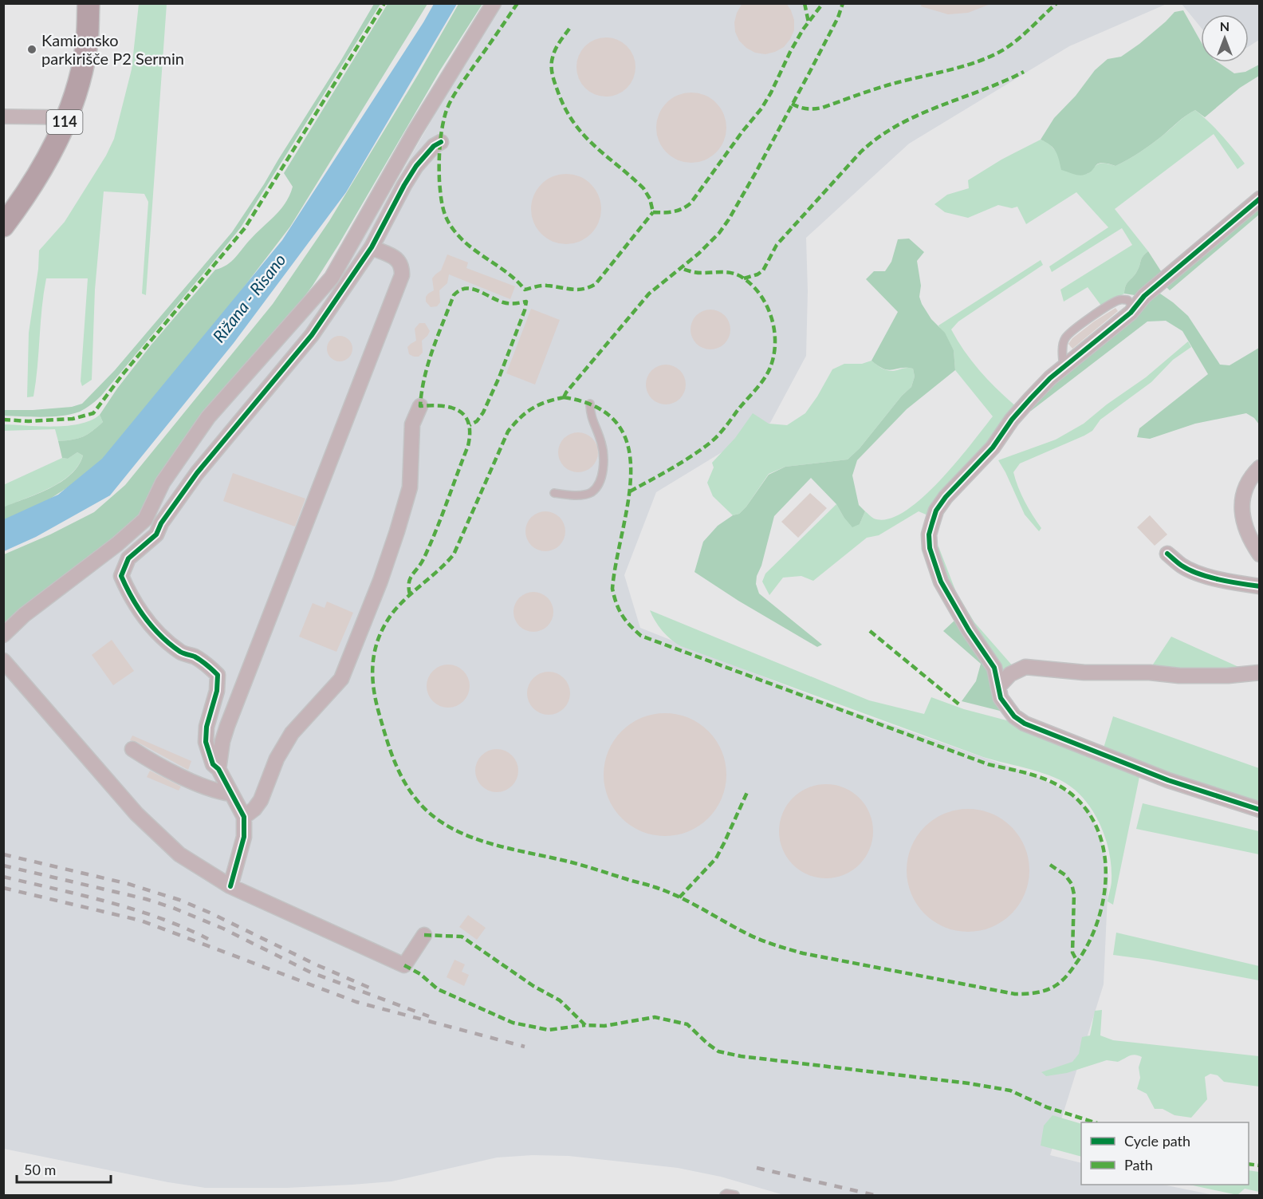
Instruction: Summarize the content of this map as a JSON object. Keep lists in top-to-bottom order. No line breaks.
{"streets":{"main road":["114"]},"water":["Rižana - Risano"],"places":["Kamionsko parkirišče P2 Sermin"],"legend":["Cycle path","Path"],"scale_bar":"50 m","north":"top"}
